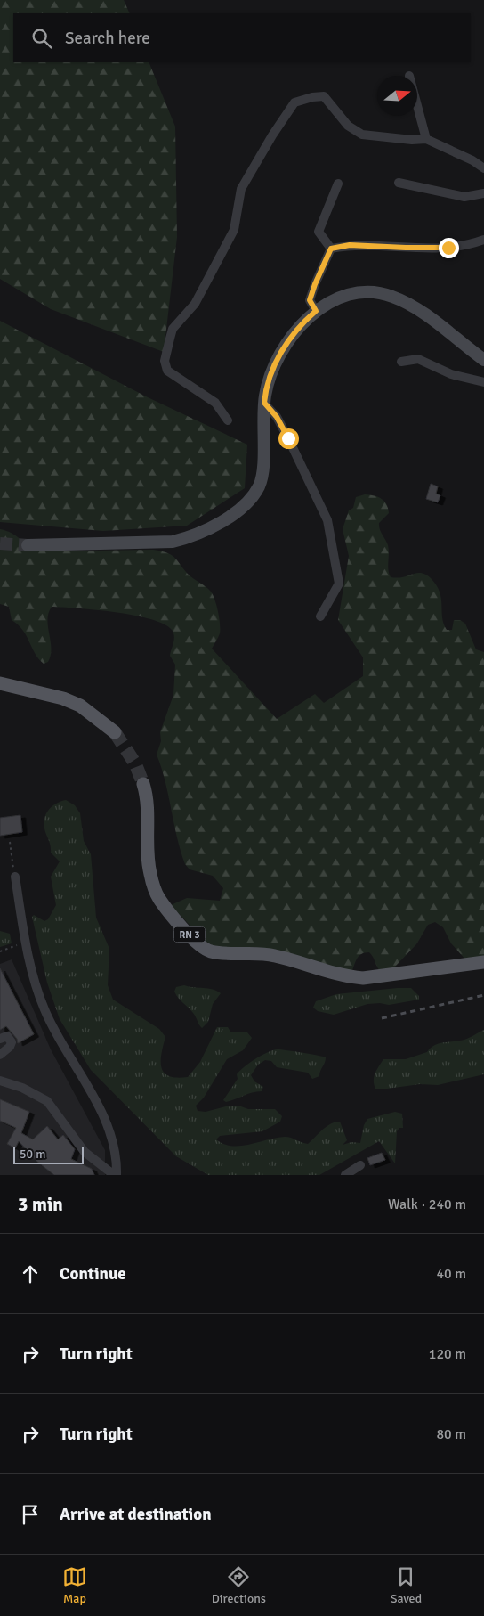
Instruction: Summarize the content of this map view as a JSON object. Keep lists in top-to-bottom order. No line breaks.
{"streets":{"main road":["RN 3"]},"scale_bar":"50 m","north":"right","page":{"search":"Search here","scale":"50 m","heading":["3 min","Walk · 240 m"],"list":[["Continue","40 m"],["Turn right","120 m"],["Turn right","80 m"],"Arrive at destination"],"nav":["Map","Directions","Saved"]}}
